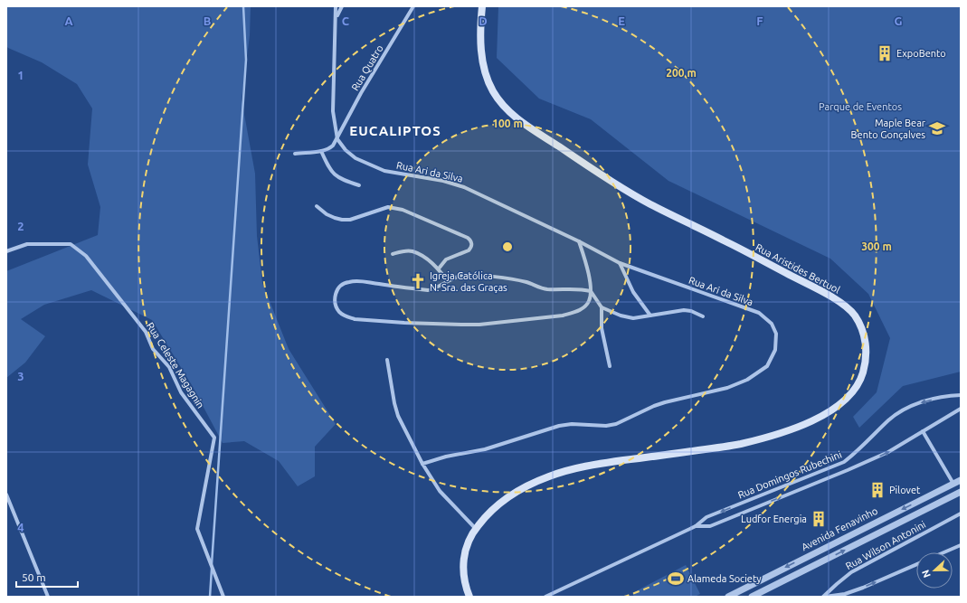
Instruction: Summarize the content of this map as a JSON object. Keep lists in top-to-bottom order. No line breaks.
{"streets":{"main road":["Rua Aristides Bertuol"],"street":["Rua Quatro","Rua Ari da Silva","Rua Celeste Magagnin","Rua Domingos Rubechini","Avenida Fenavinho","Rua Wilson Antonini"]},"crossings":[["Rua Quatro","Rua Ari da Silva"]],"districts":["EUCALIPTOS"],"parks":["Parque de Eventos"],"places":{"building":["ExpoBento","Pilovet","Ludfor Energia"],"school or university":["Maple Bear Bento Gonçalves"],"church":["Igreja Católica N. Sra. das Graças"],"sports":["Alameda Society"]},"scale_bar":"50 m","north":"left","grid":{"columns":["A","B","C","D","E","F","G"],"rows":["1","2","3","4"]},"rings":["200 m","100 m","300 m"]}
